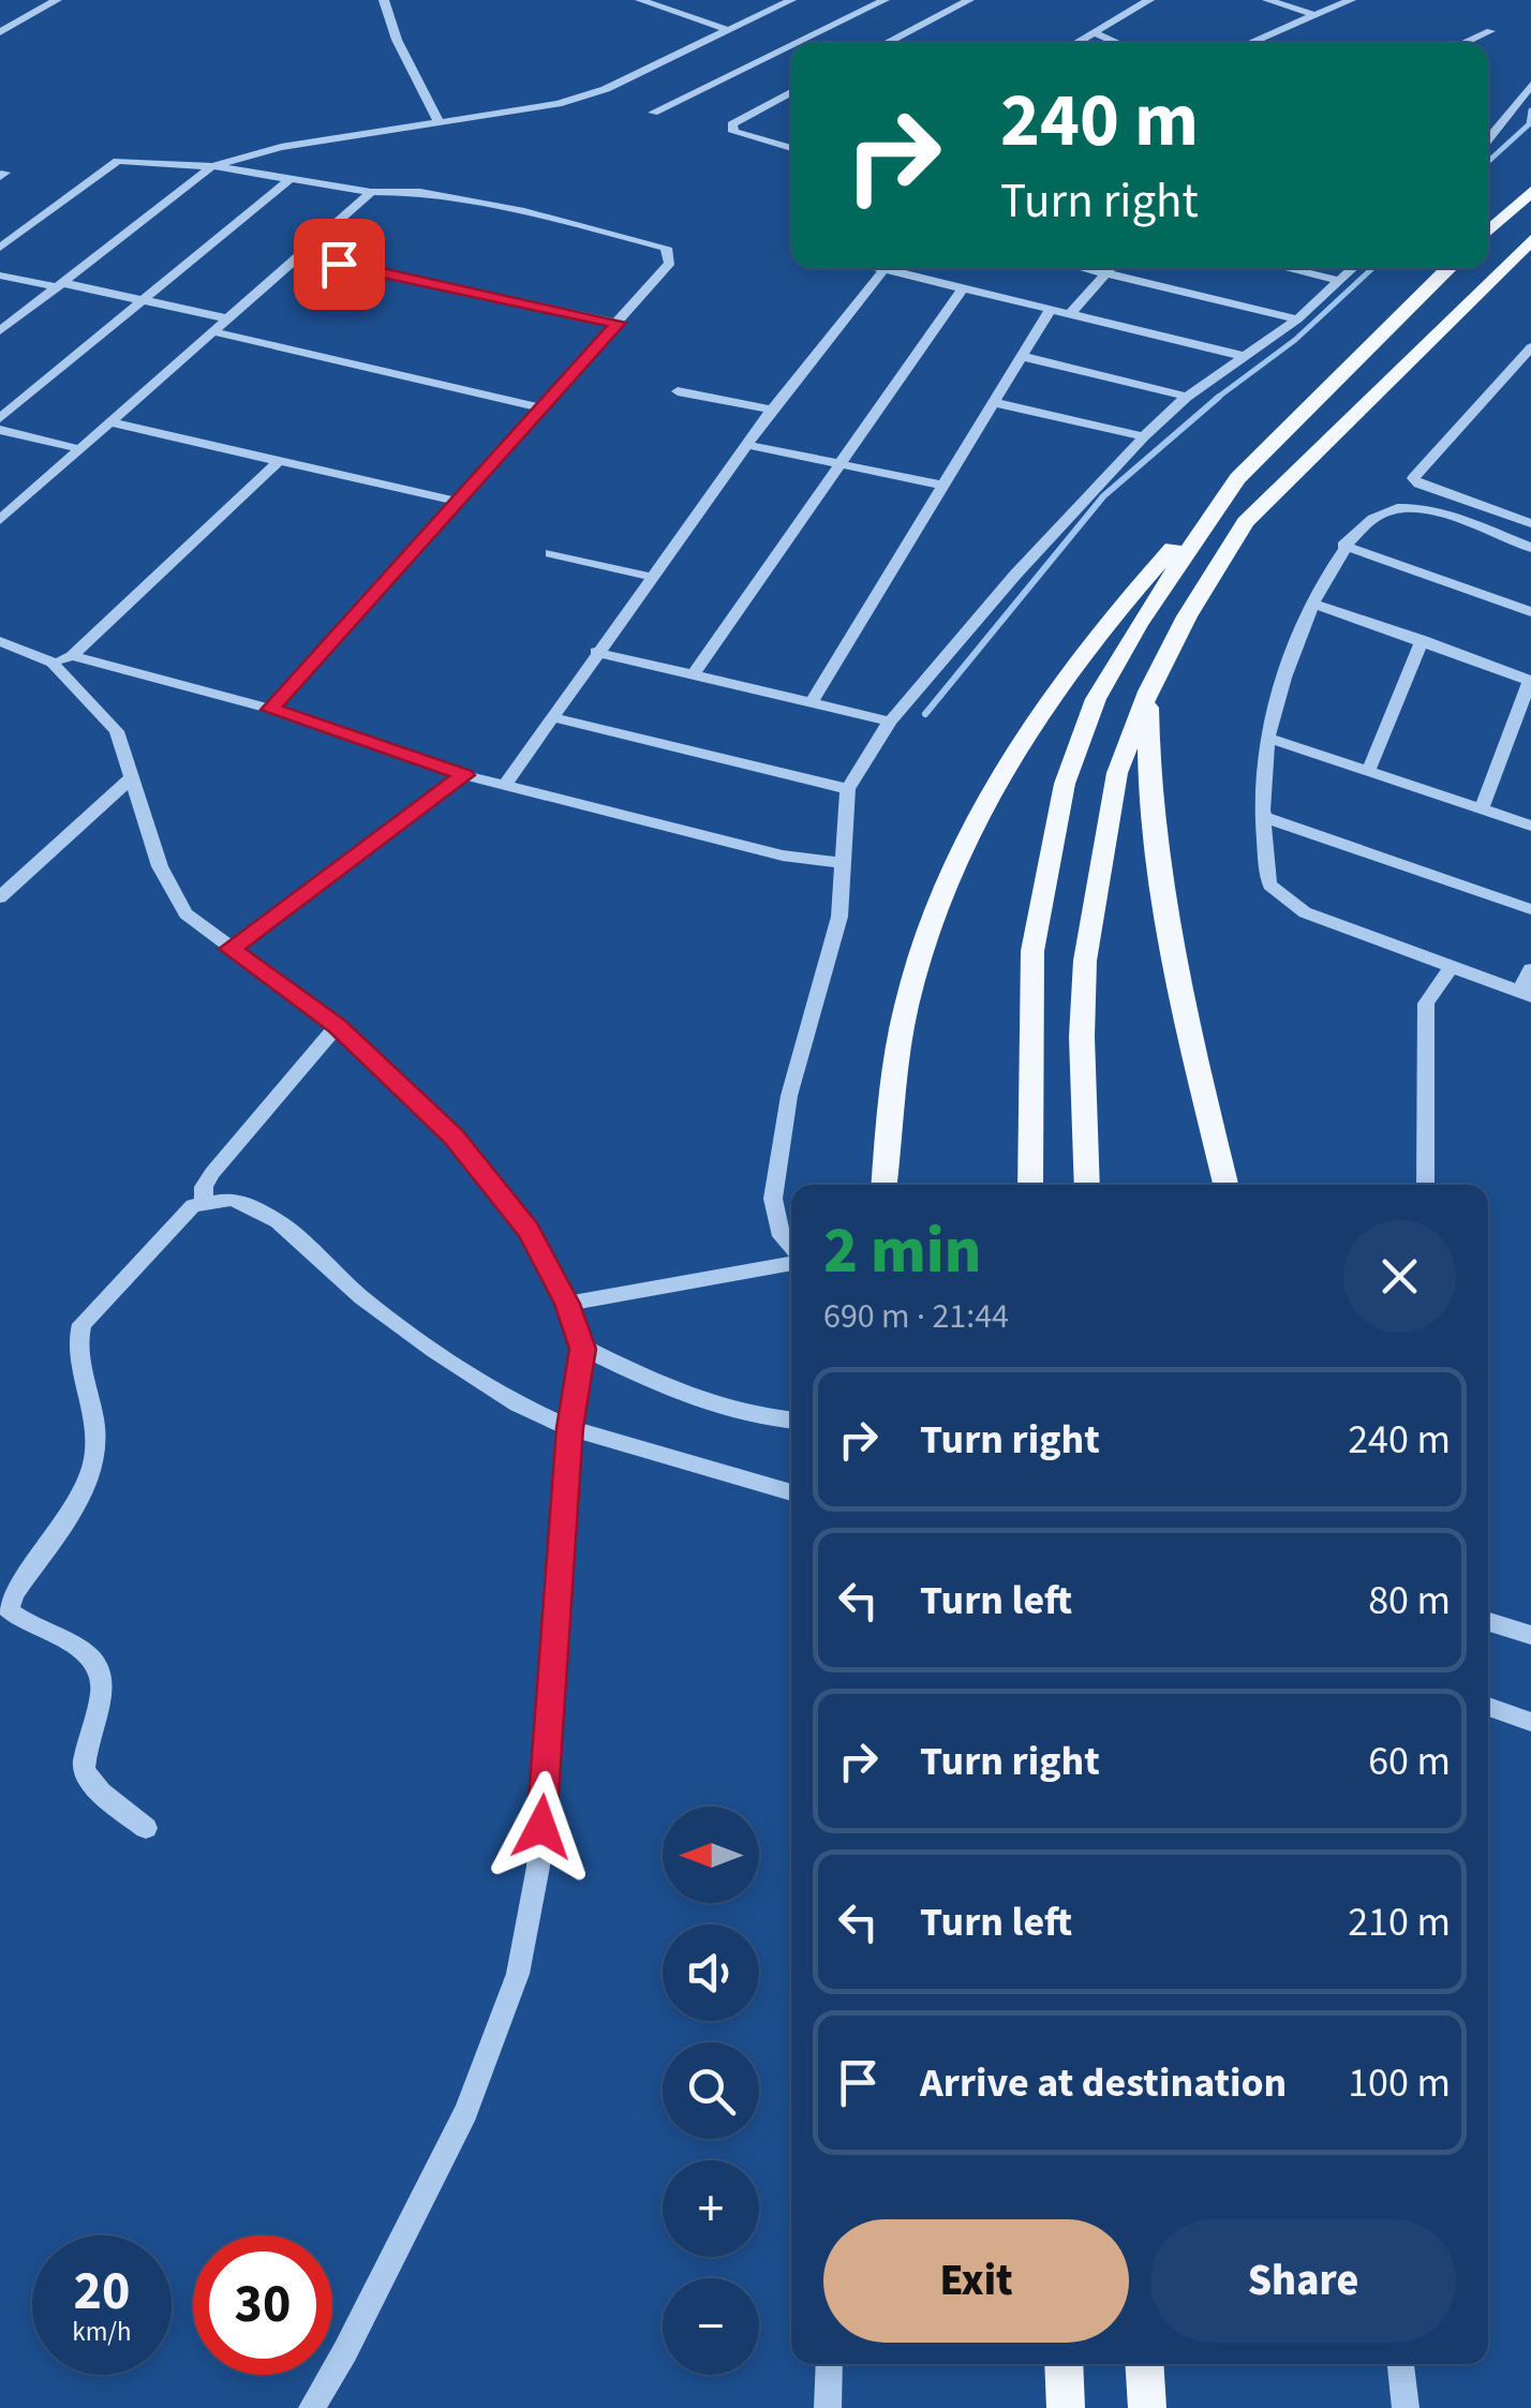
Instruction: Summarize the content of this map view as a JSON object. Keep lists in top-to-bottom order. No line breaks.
{"north":"left","page":{"turn":["240 m","Turn right"],"heading":["2 min","690 m · 21:44"],"list":[{"name":"Turn right","value":"240 m"},{"name":"Turn left","value":"80 m"},{"name":"Turn right","value":"60 m"},{"name":"Turn left","value":"210 m"},{"name":"Arrive at destination","value":"100 m"}],"map_buttons":["+","−"],"buttons":["Exit","Share"],"speed":"20 km/h","limit":"30"}}
